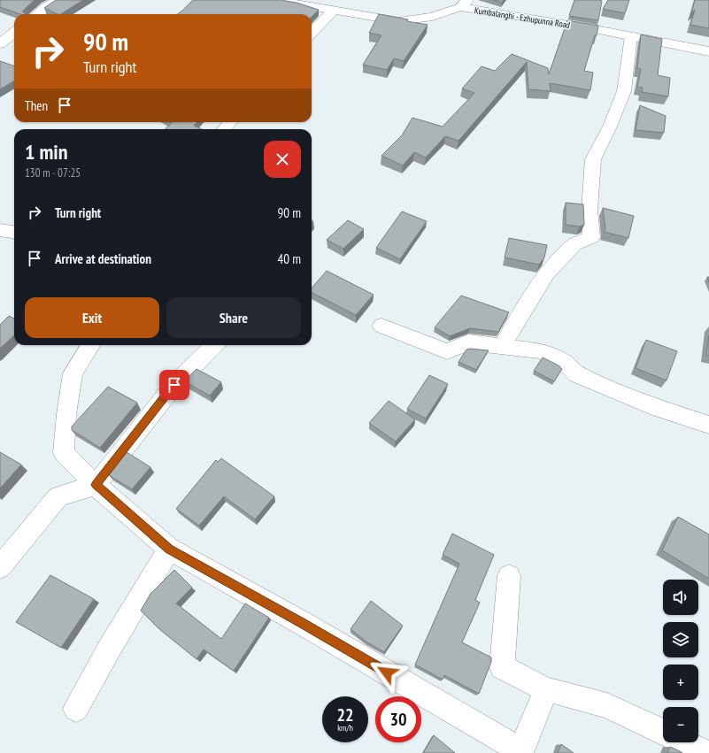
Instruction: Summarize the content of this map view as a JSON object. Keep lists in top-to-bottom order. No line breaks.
{"streets":{"street":["Kumbalanghi - Ezhupunna Road"]},"page":{"turn":["90 m","Turn right"],"then":"Then","heading":["1 min","130 m · 07:25"],"list":[{"name":"Turn right","value":"90 m"},{"name":"Arrive at destination","value":"40 m"}],"buttons":["Exit","Share"],"map_buttons":["+","−"],"speed":"22 km/h","limit":"30"}}
